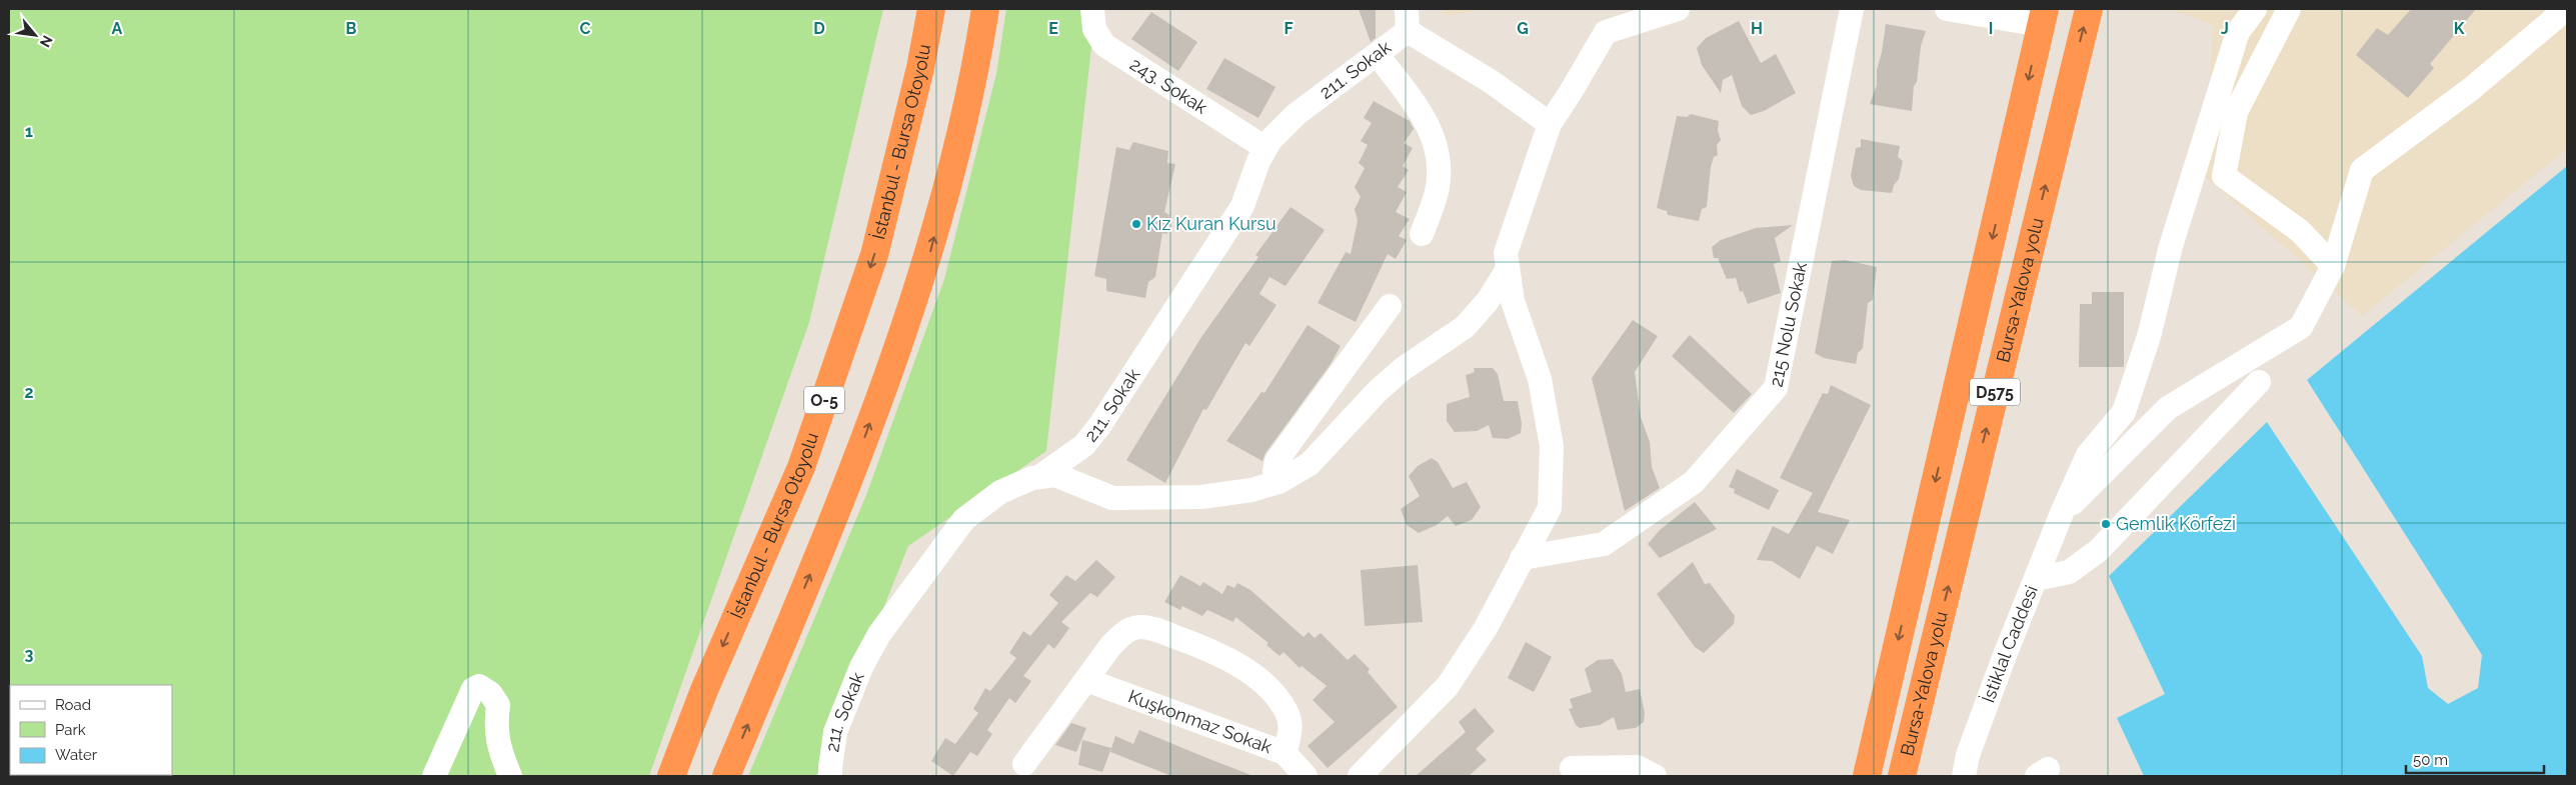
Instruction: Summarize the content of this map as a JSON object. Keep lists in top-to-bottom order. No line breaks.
{"streets":{"highway":["İstanbul - Bursa Otoyolu","Bursa-Yalova yolu","D575","O-5"],"street":["211. Sokak","243. Sokak","215 Nolu Sokak","İstiklal Caddesi","Kuşkonmaz Sokak"]},"crossings":[["211. Sokak","243. Sokak"]],"places":["Kız Kuran Kursu","Gemlik Körfezi"],"legend":["Road","Park","Water"],"scale_bar":"50 m","north":"bottom right","grid":{"columns":["A","B","C","D","E","F","G","H","I","J","K"],"rows":["1","2","3"]}}
